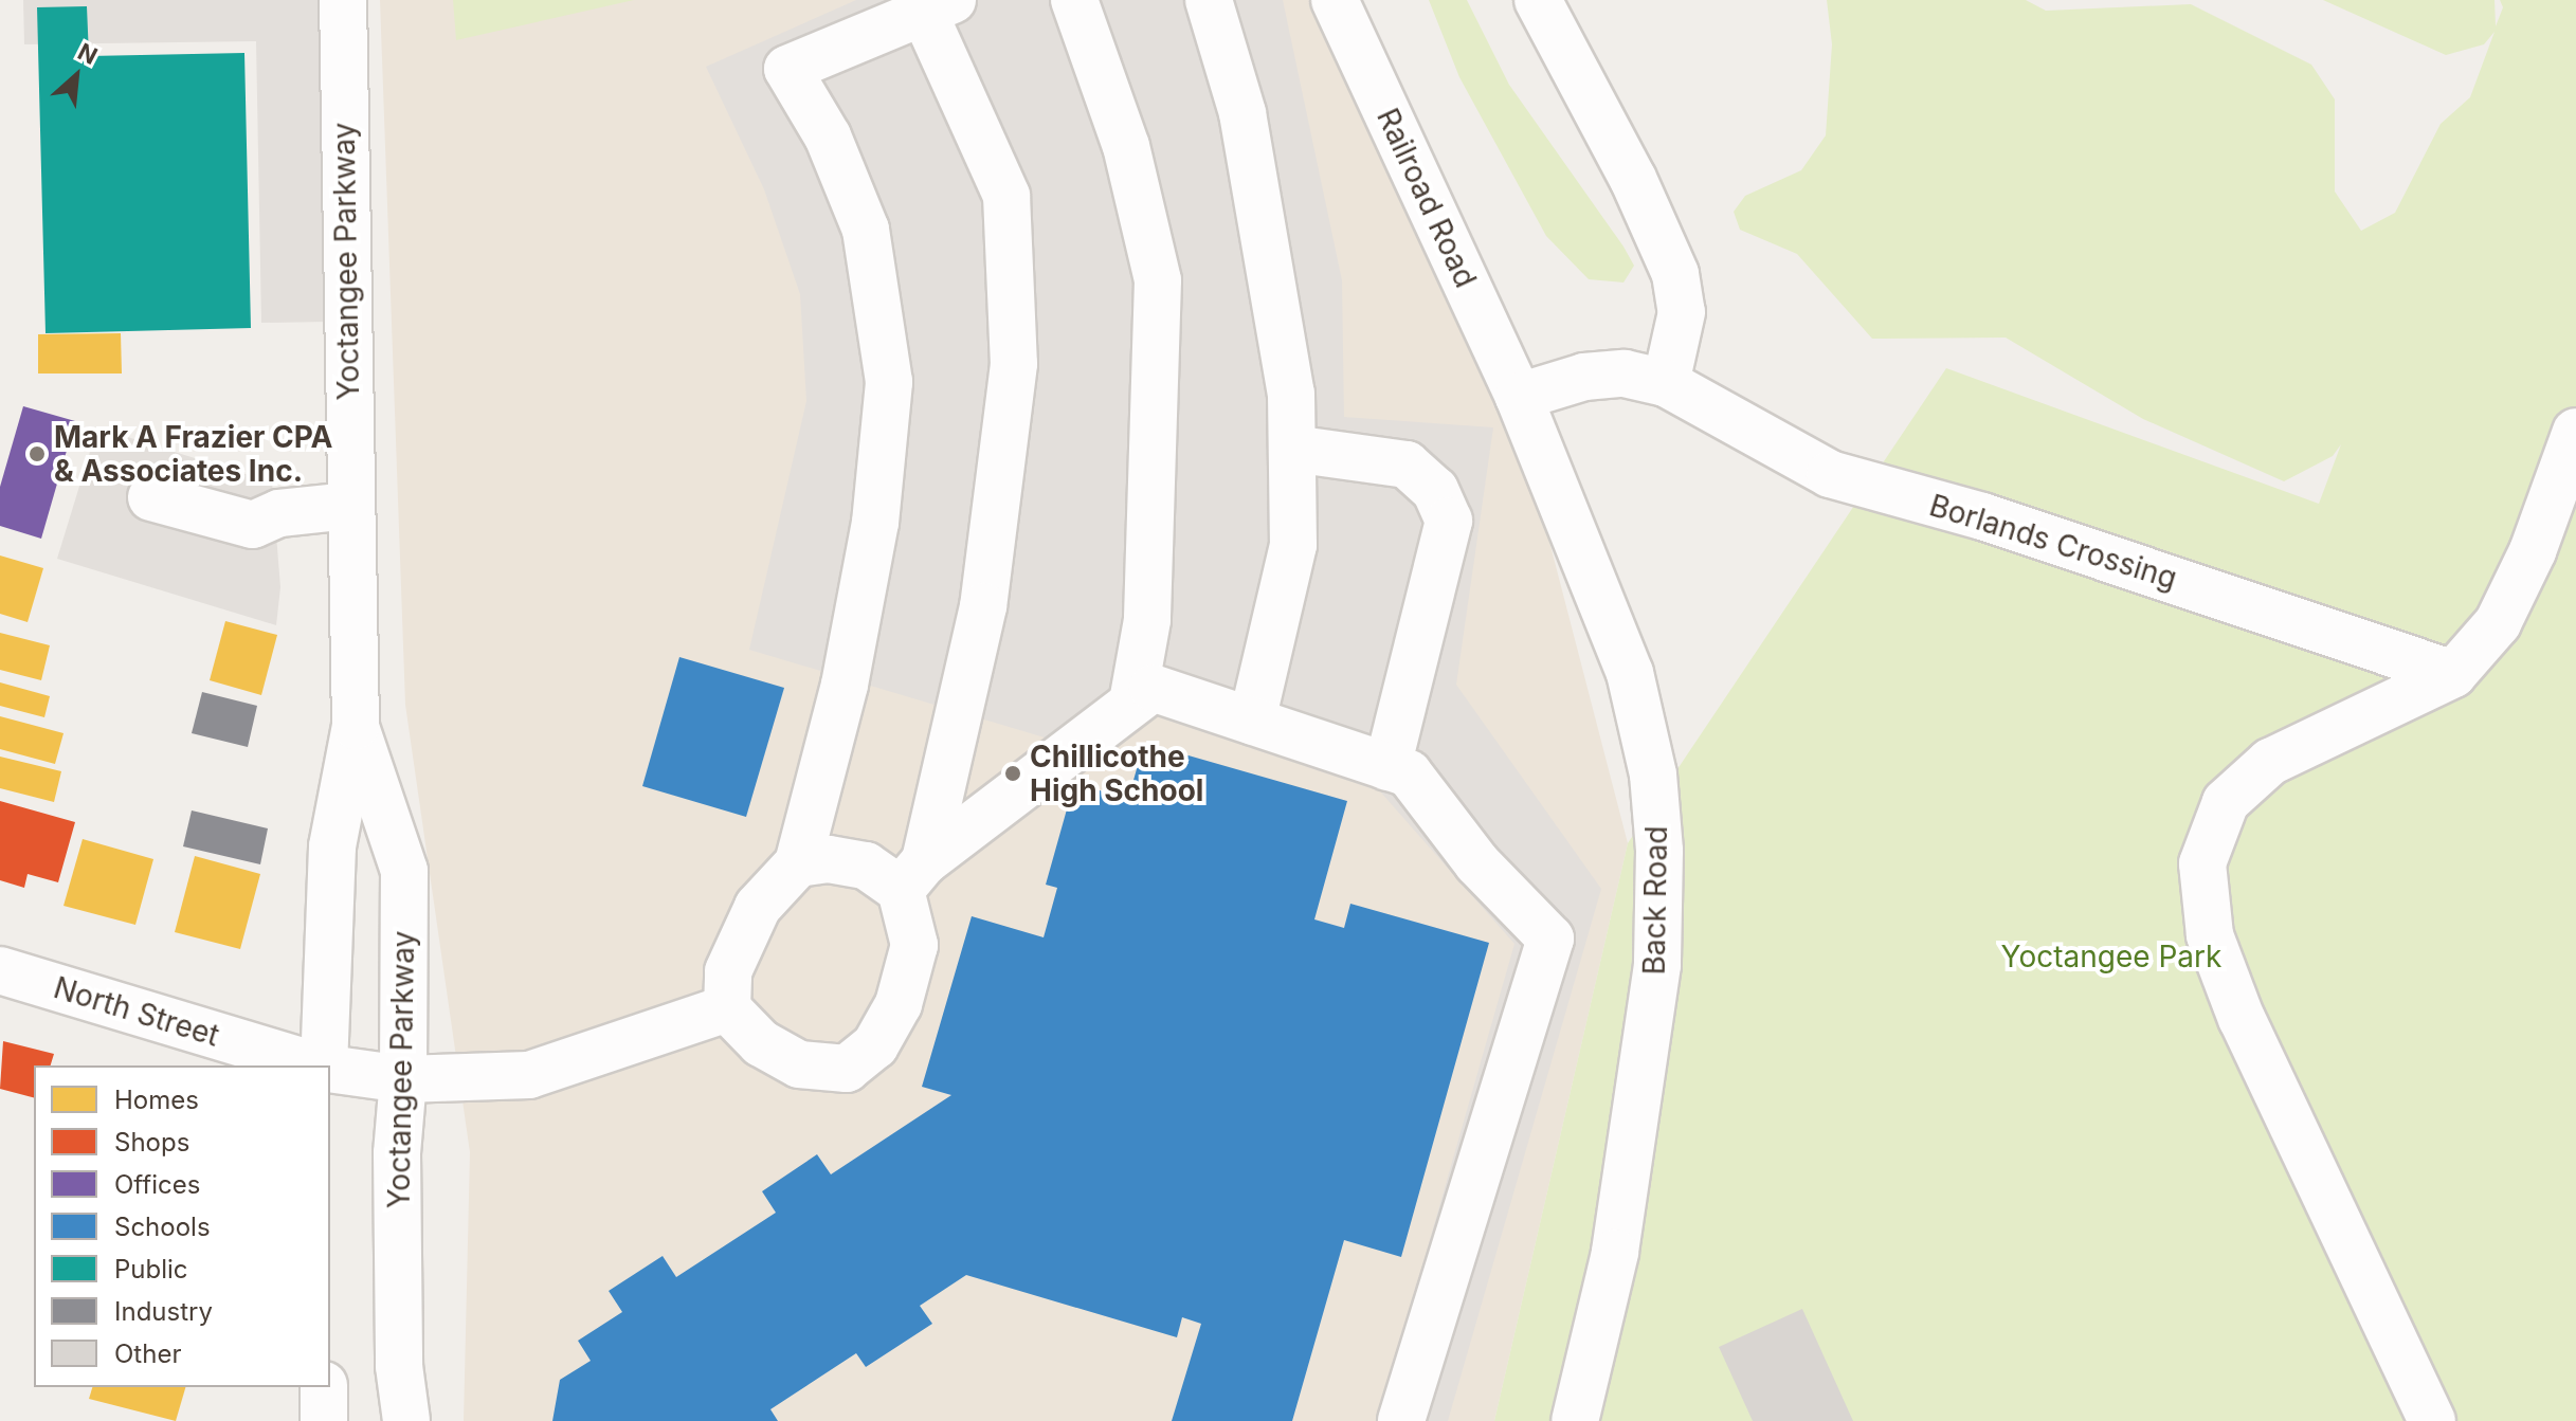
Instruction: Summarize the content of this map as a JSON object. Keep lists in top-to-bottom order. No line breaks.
{"streets":{"street":["Railroad Road","Yoctangee Parkway","Borlands Crossing","Back Road","North Street"]},"crossings":[["Railroad Road","Borlands Crossing"],["Railroad Road","Back Road"],["Yoctangee Parkway","North Street"],["Borlands Crossing","Back Road"]],"parks":["Yoctangee Park"],"places":["Mark A Frazier CPA & Associates Inc.","Chillicothe High School"],"legend":["Homes","Shops","Offices","Schools","Public","Industry","Other"],"north":"top right"}
